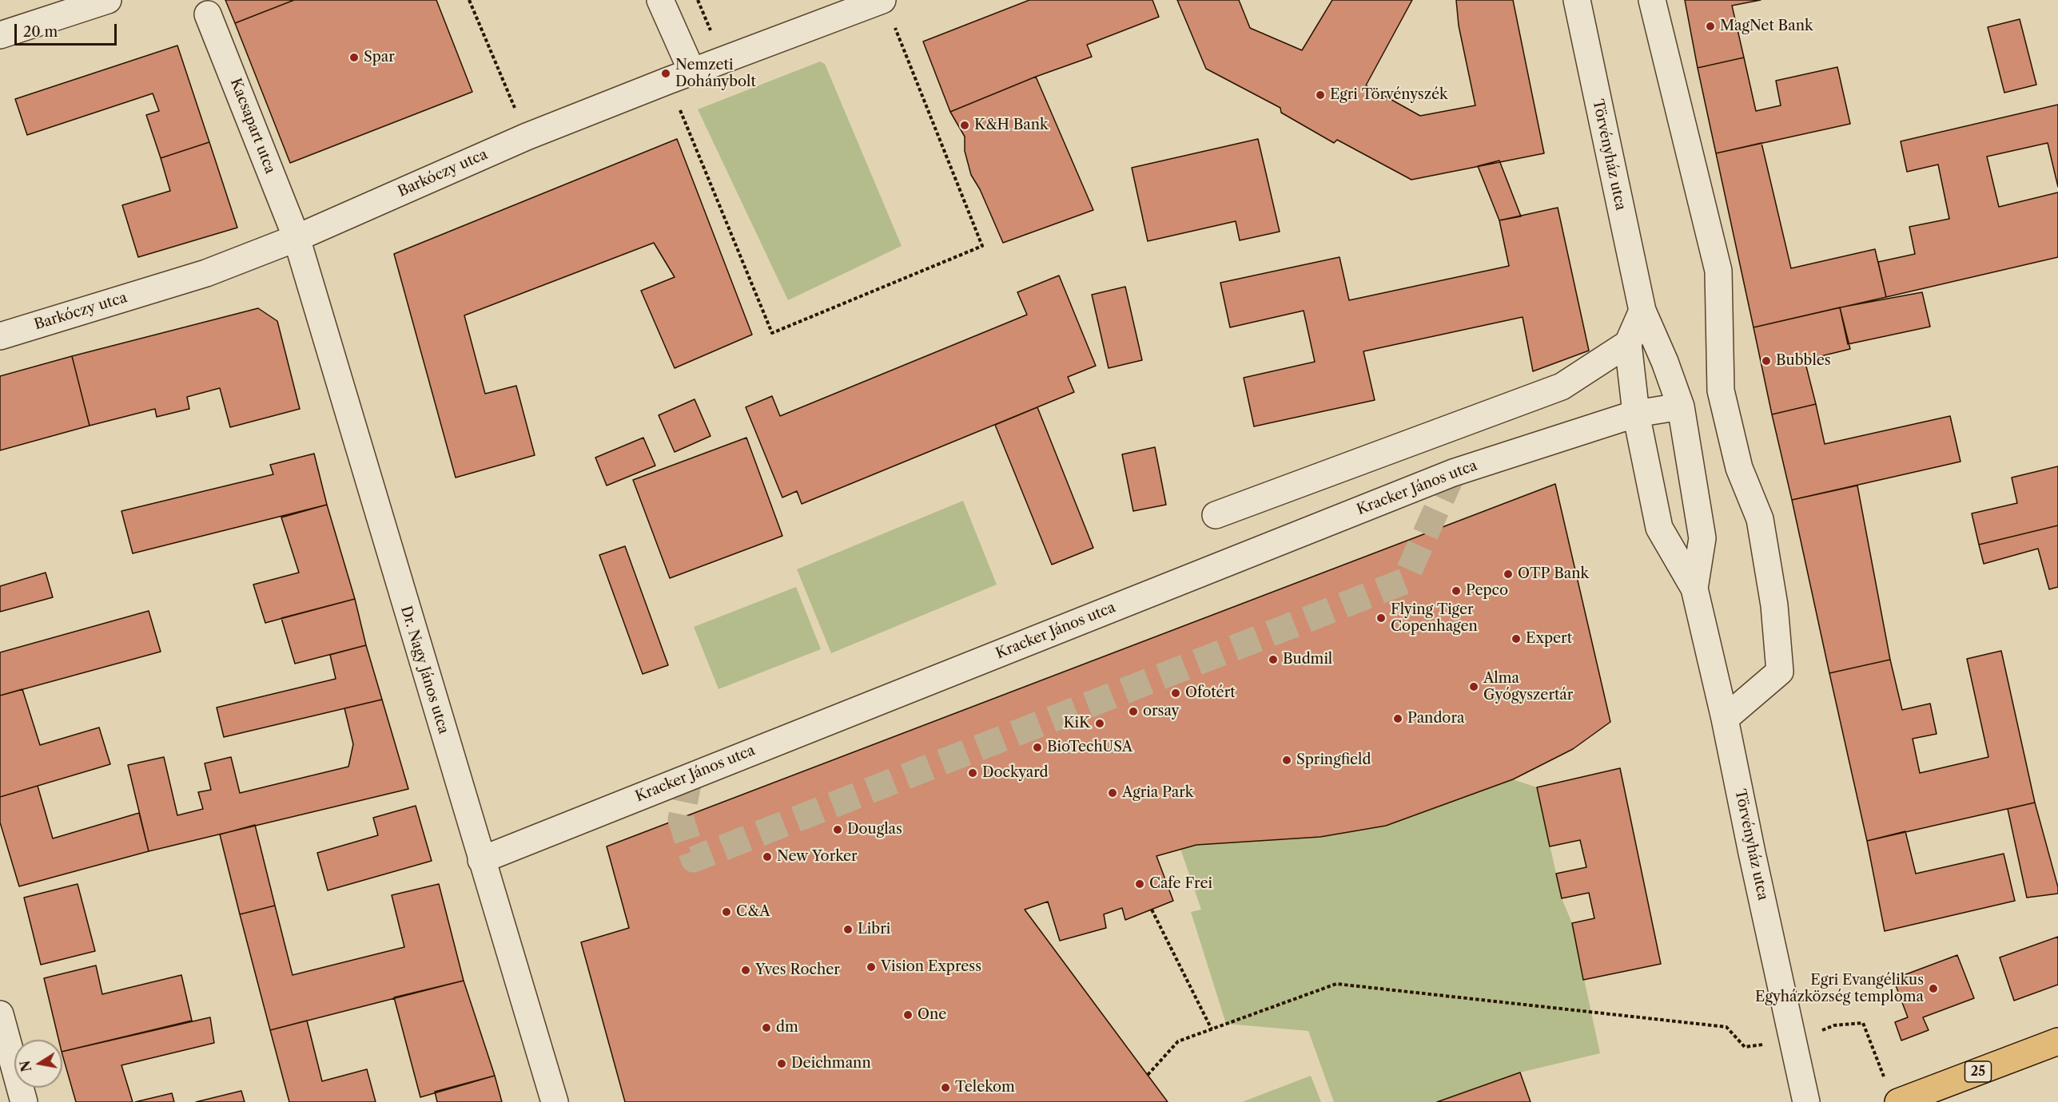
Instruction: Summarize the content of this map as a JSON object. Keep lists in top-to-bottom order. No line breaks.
{"streets":{"main road":["25"],"street":["Kacsapart utca","Törvényház utca","Barkóczy utca","Kracker János utca","Dr. Nagy János utca"]},"crossings":[["Kacsapart utca","Barkóczy utca"],["Kacsapart utca","Dr. Nagy János utca"],["Törvényház utca","Kracker János utca"],["Barkóczy utca","Dr. Nagy János utca"],["Kracker János utca","Dr. Nagy János utca"]],"places":["MagNet Bank","Spar","Nemzeti Dohánybolt","Egri Törvényszék","K&H Bank","Bubbles","OTP Bank","Pepco","Flying Tiger Copenhagen","Expert","Budmil","Alma Gyógyszertár","Ofotért","orsay","Pandora","KiK","BioTechUSA","Springfield","Dockyard","Agria Park","Douglas","New Yorker","Cafe Frei","C&A","Libri","Vision Express","Yves Rocher","Egri Evangélikus Egyházközség temploma","One","dm","Deichmann","Telekom"],"scale_bar":"20 m","north":"left"}
